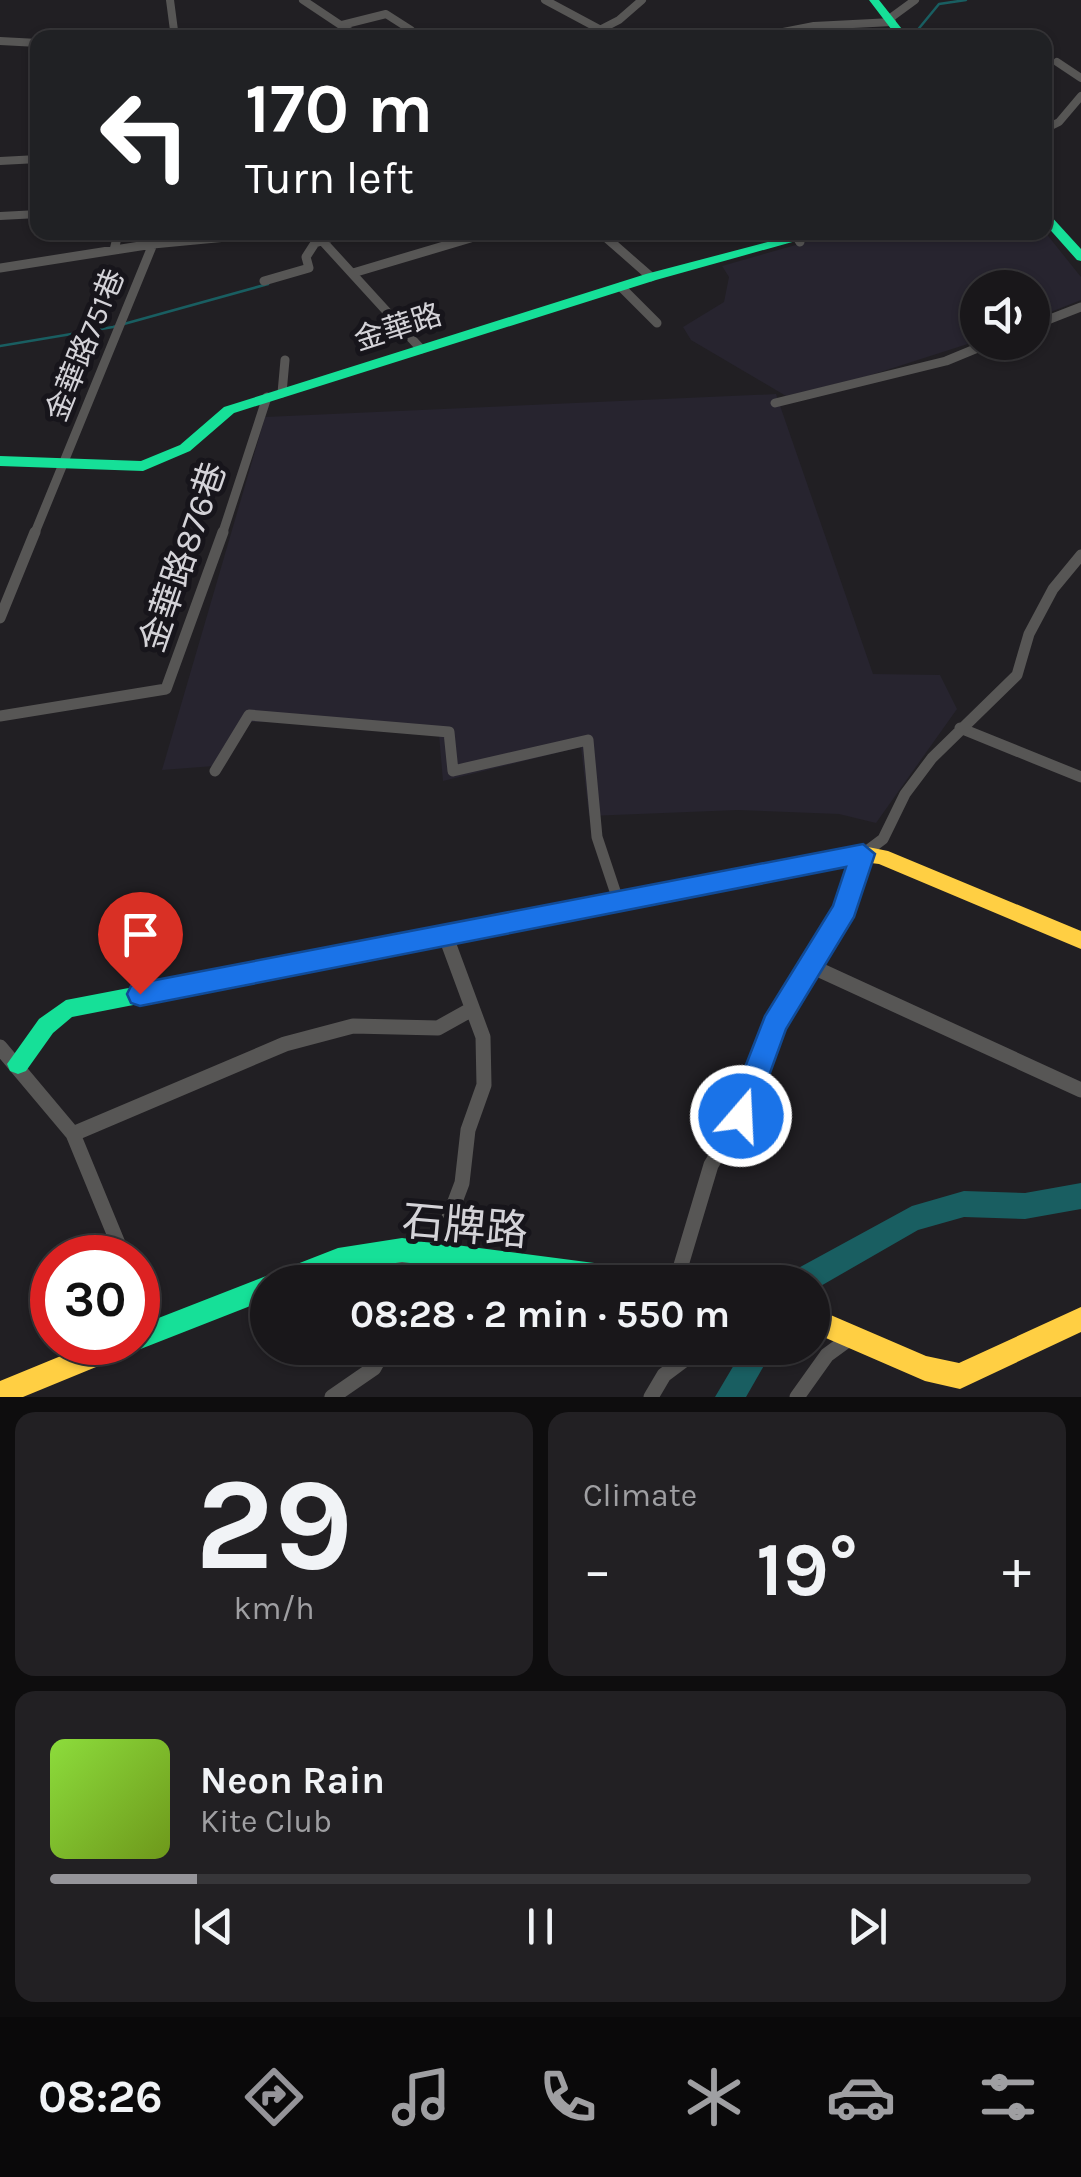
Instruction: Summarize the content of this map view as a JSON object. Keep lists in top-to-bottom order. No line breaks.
{"streets":{"street":["金華路","金華路751巷","金華路876巷","石牌路"]},"crossings":[["金華路","金華路751巷"],["金華路","金華路876巷"]],"page":{"turn":["170 m","Turn left"],"limit":"30","trip":"08:28 · 2 min · 550 m","tile":[["29","km/h"],"Climate"],"heat":["−","19°","+"],"song":["Neon Rain","Kite Club"],"tabs":"08:26"}}
